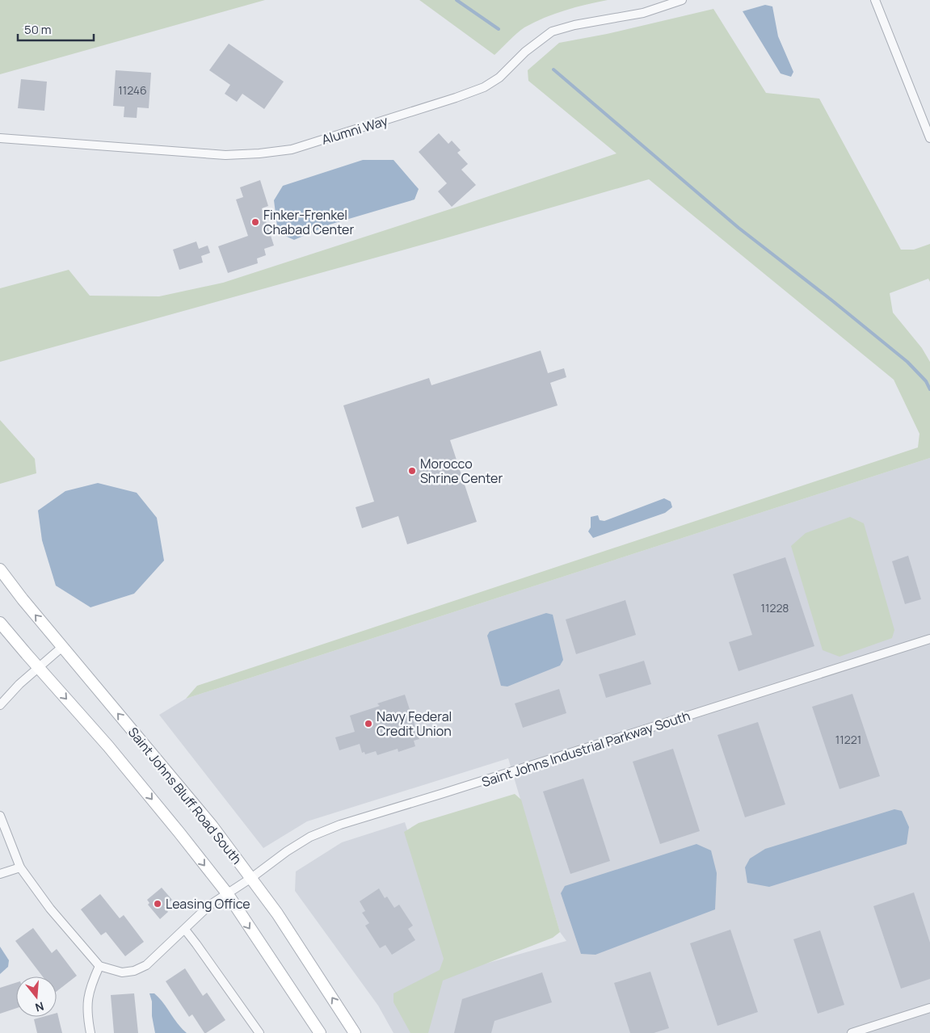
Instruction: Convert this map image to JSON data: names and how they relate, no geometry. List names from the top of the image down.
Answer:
{
  "streets": {
    "main road": ["Saint Johns Bluff Road South"],
    "street": ["Alumni Way", "Saint Johns Industrial Parkway South"]
  },
  "crossings": [
    ["Saint Johns Industrial Parkway South", "Saint Johns Bluff Road South"]
  ],
  "places": [
    "Finker-Frenkel Chabad Center",
    "Morocco Shrine Center",
    "Navy Federal Credit Union",
    "Leasing Office"
  ],
  "house_numbers": ["11246", "11228", "11221"],
  "scale_bar": "50 m",
  "north": "bottom"
}
